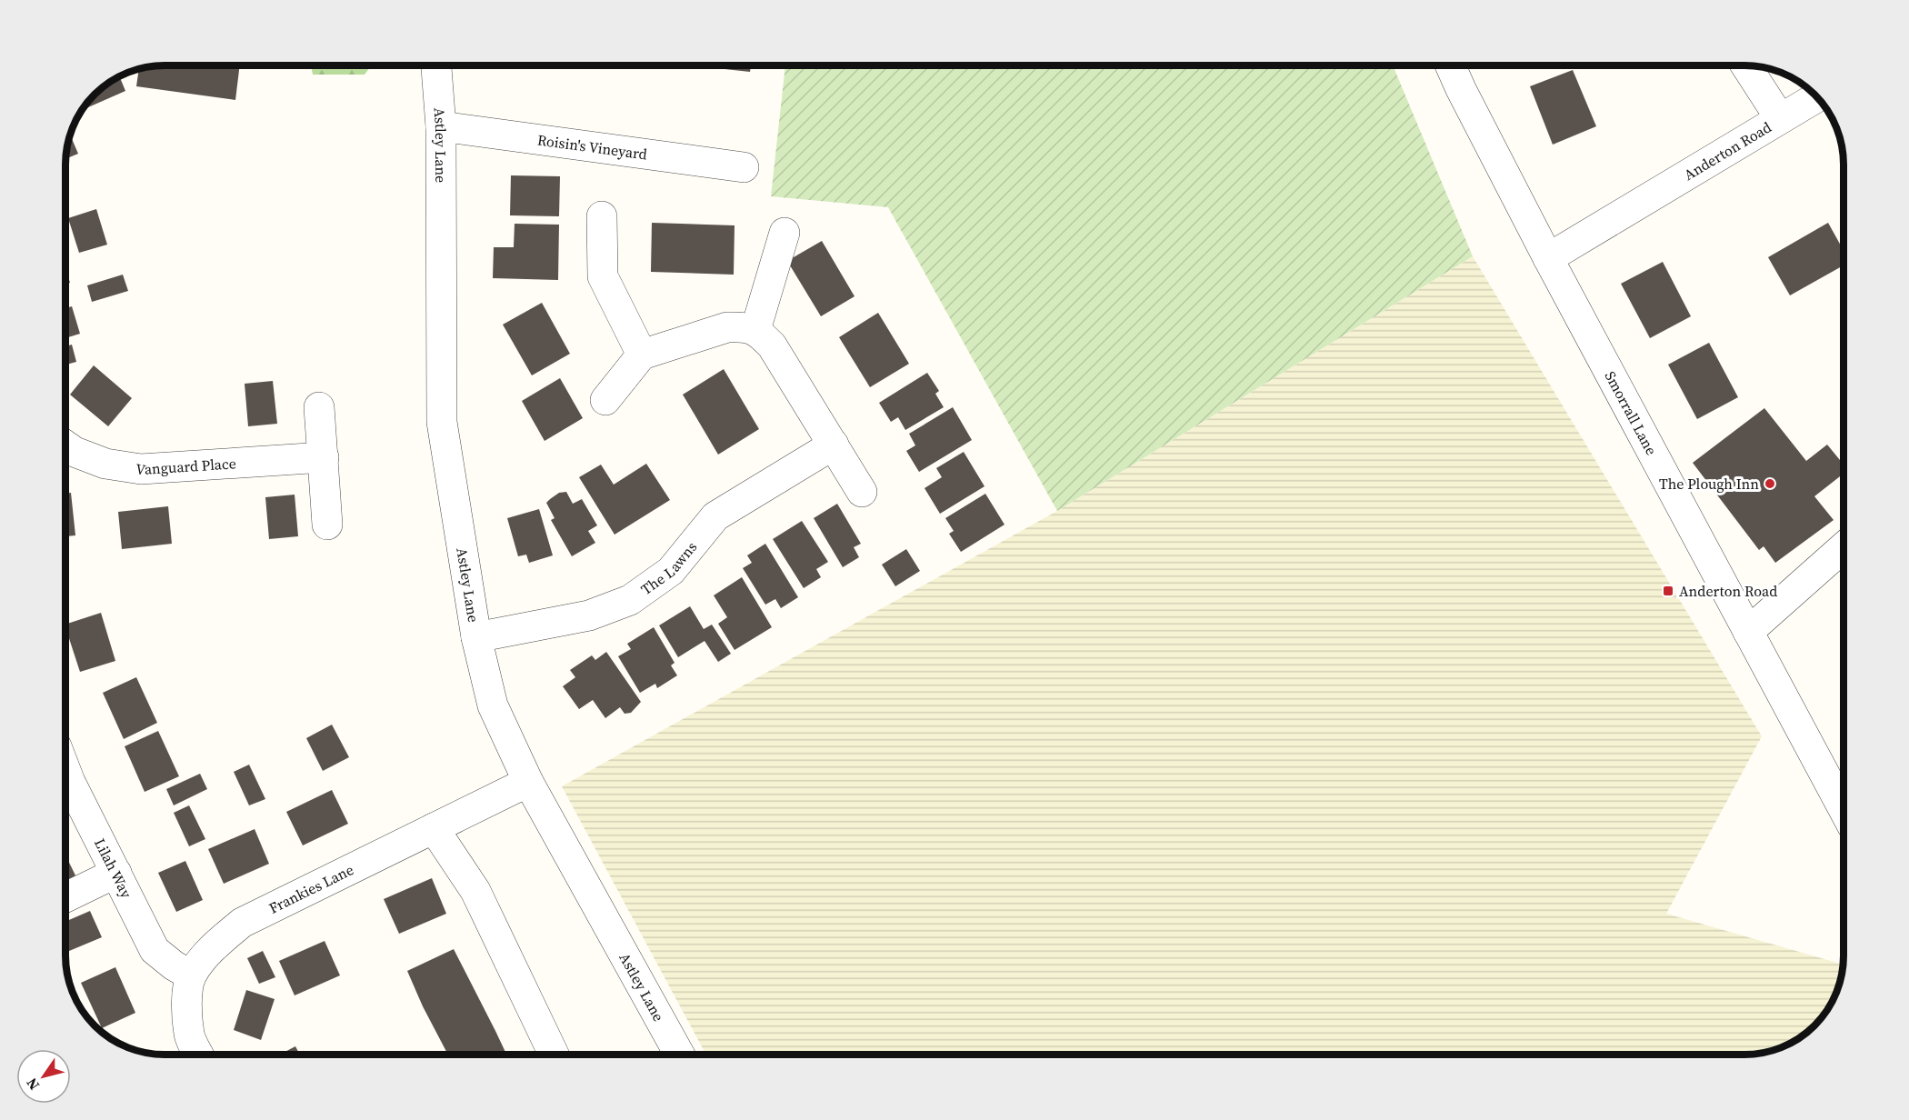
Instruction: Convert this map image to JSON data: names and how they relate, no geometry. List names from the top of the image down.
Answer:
{
  "streets": {
    "street": [
      "Astley Lane",
      "Roisin's Vineyard",
      "Anderton Road",
      "Smorrall Lane",
      "Vanguard Place",
      "The Lawns",
      "Lilah Way",
      "Frankies Lane"
    ]
  },
  "crossings": [
    ["Astley Lane", "Roisin's Vineyard"],
    ["Astley Lane", "The Lawns"],
    ["Astley Lane", "Frankies Lane"],
    ["Anderton Road", "Smorrall Lane"],
    ["Lilah Way", "Frankies Lane"]
  ],
  "places": {
    "other": ["The Plough Inn"],
    "transit": ["Anderton Road"]
  },
  "north": "bottom left"
}
